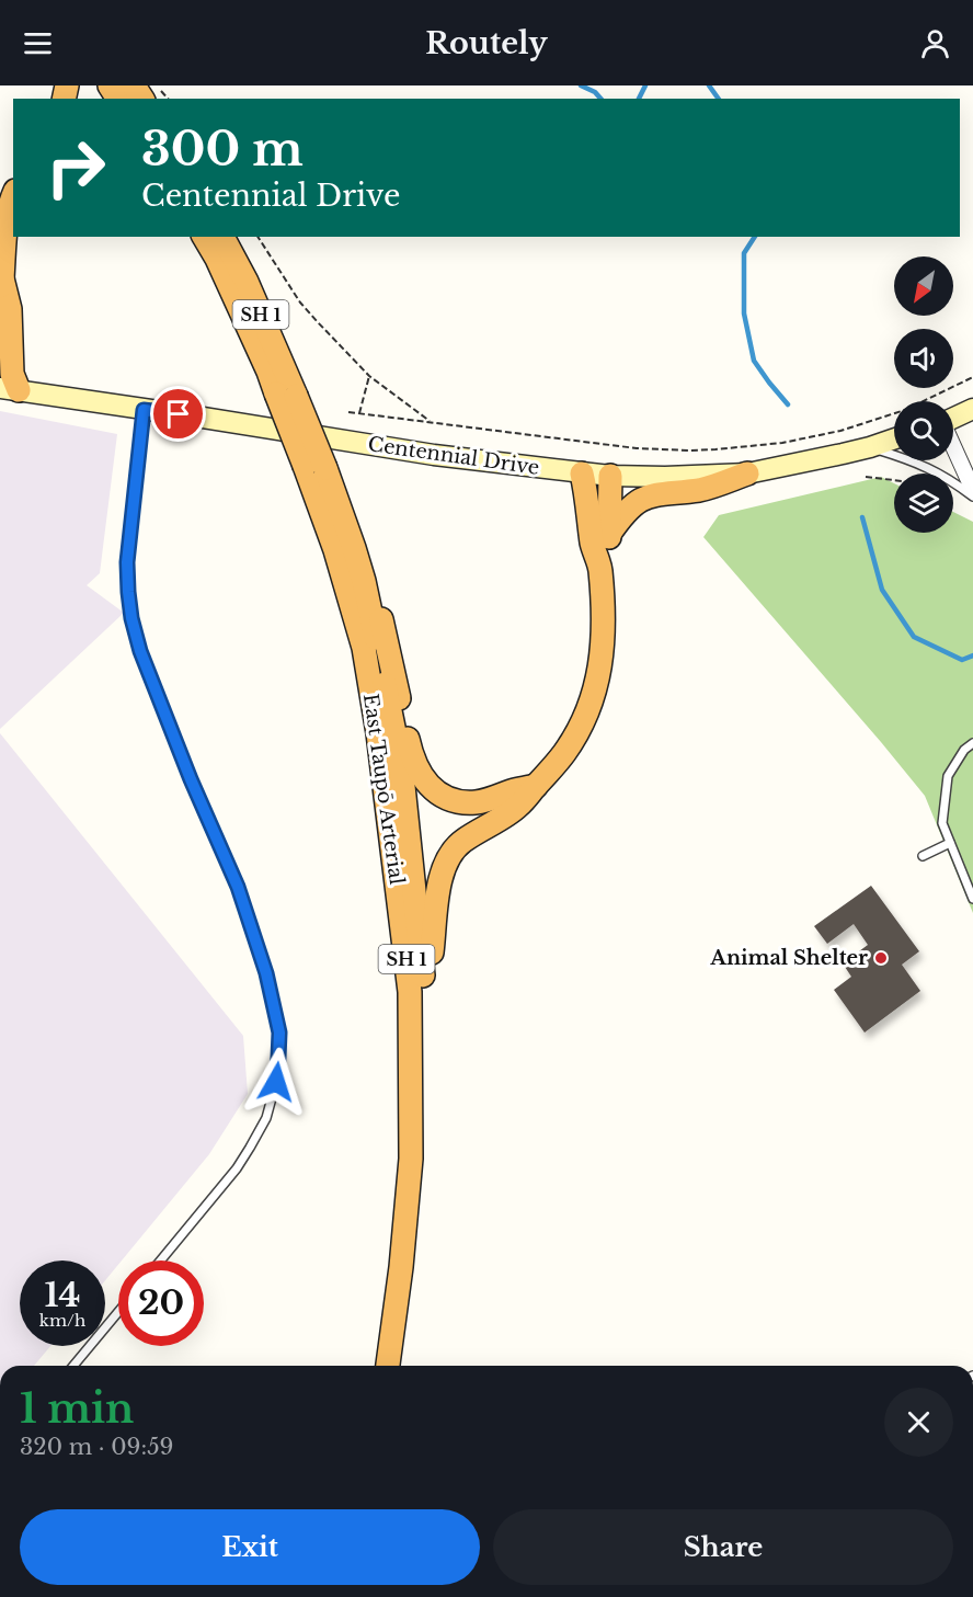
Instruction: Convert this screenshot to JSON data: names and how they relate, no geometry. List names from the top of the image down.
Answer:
{
  "streets": {
    "highway": ["SH 1", "East Taupō Arterial"],
    "main road": ["Centennial Drive"]
  },
  "places": ["Animal Shelter"],
  "north": "bottom left",
  "page": {
    "header": "Routely",
    "turn": ["300 m", "Centennial Drive"],
    "speed": "14 km/h",
    "limit": "20",
    "heading": ["1 min", "320 m · 09:59"],
    "buttons": ["Exit", "Share"]
  }
}
